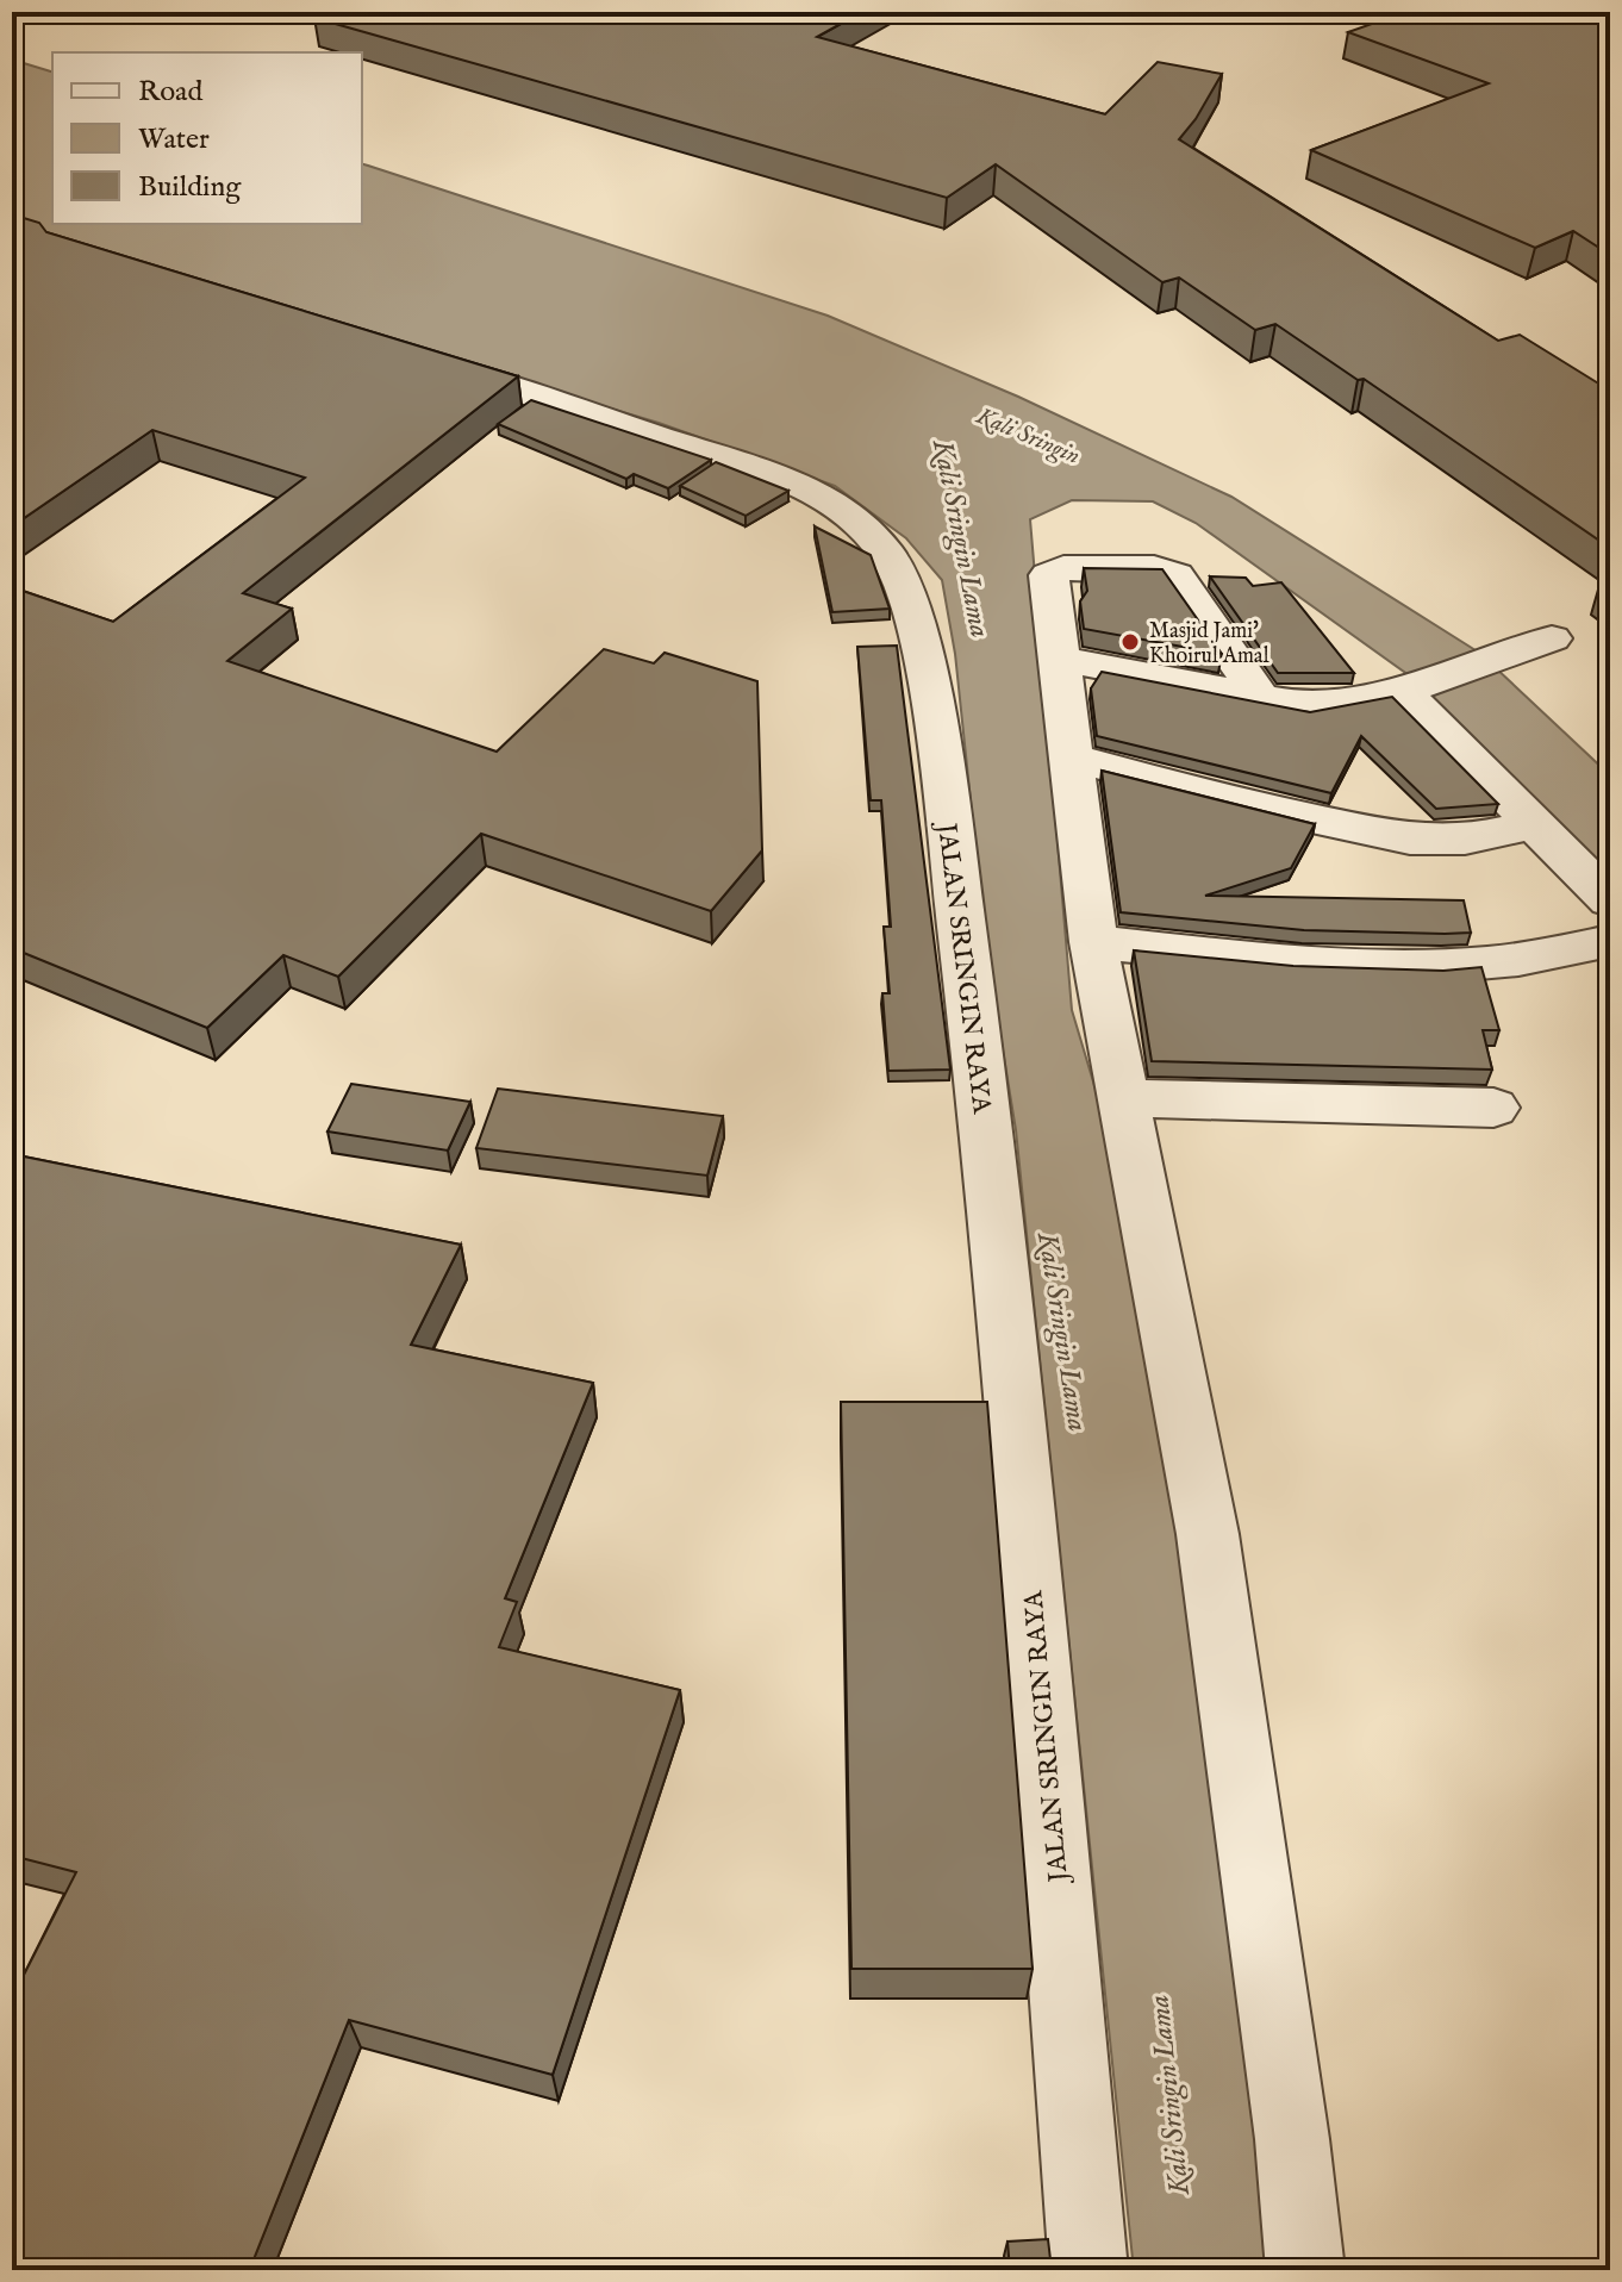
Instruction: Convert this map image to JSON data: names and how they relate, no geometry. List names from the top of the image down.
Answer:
{
  "streets": {
    "street": ["JALAN SRINGIN RAYA"]
  },
  "water": ["Kali Sringin", "Kali Sringin Lama"],
  "places": ["Masjid Jami' Khoirul Amal"],
  "legend": ["Road", "Water", "Building"]
}
